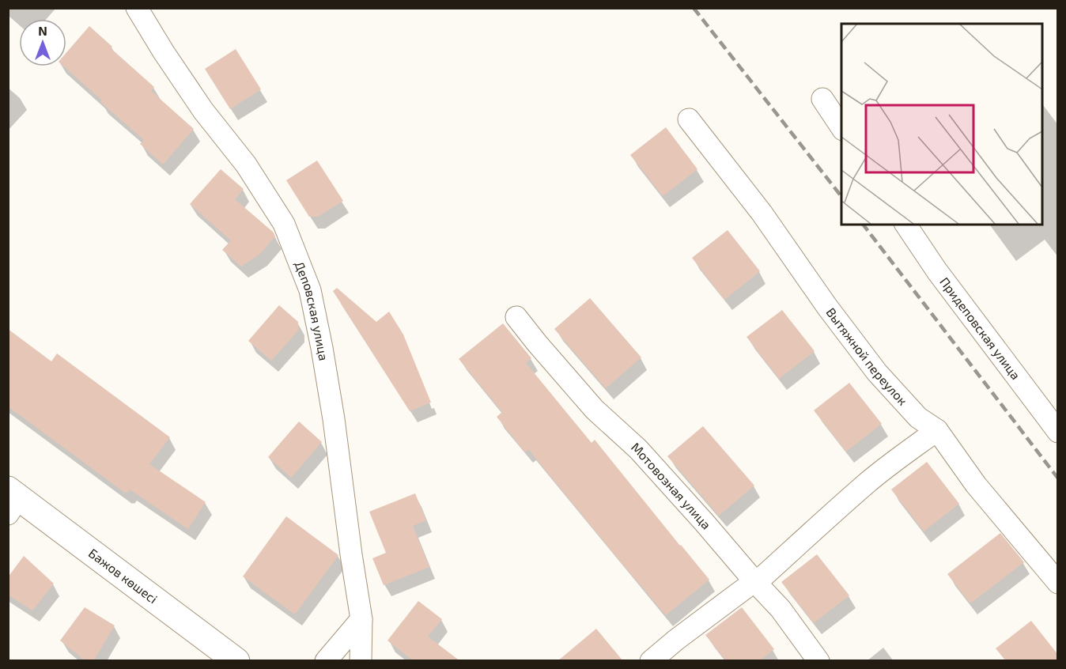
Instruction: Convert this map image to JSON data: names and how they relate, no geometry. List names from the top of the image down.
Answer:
{
  "streets": {
    "main road": ["Бажов көшесі"],
    "street": [
      "Деповская улица",
      "Придеповская улица",
      "Вытяжной переулок",
      "Мотовозная улица"
    ]
  },
  "north": "top"
}
